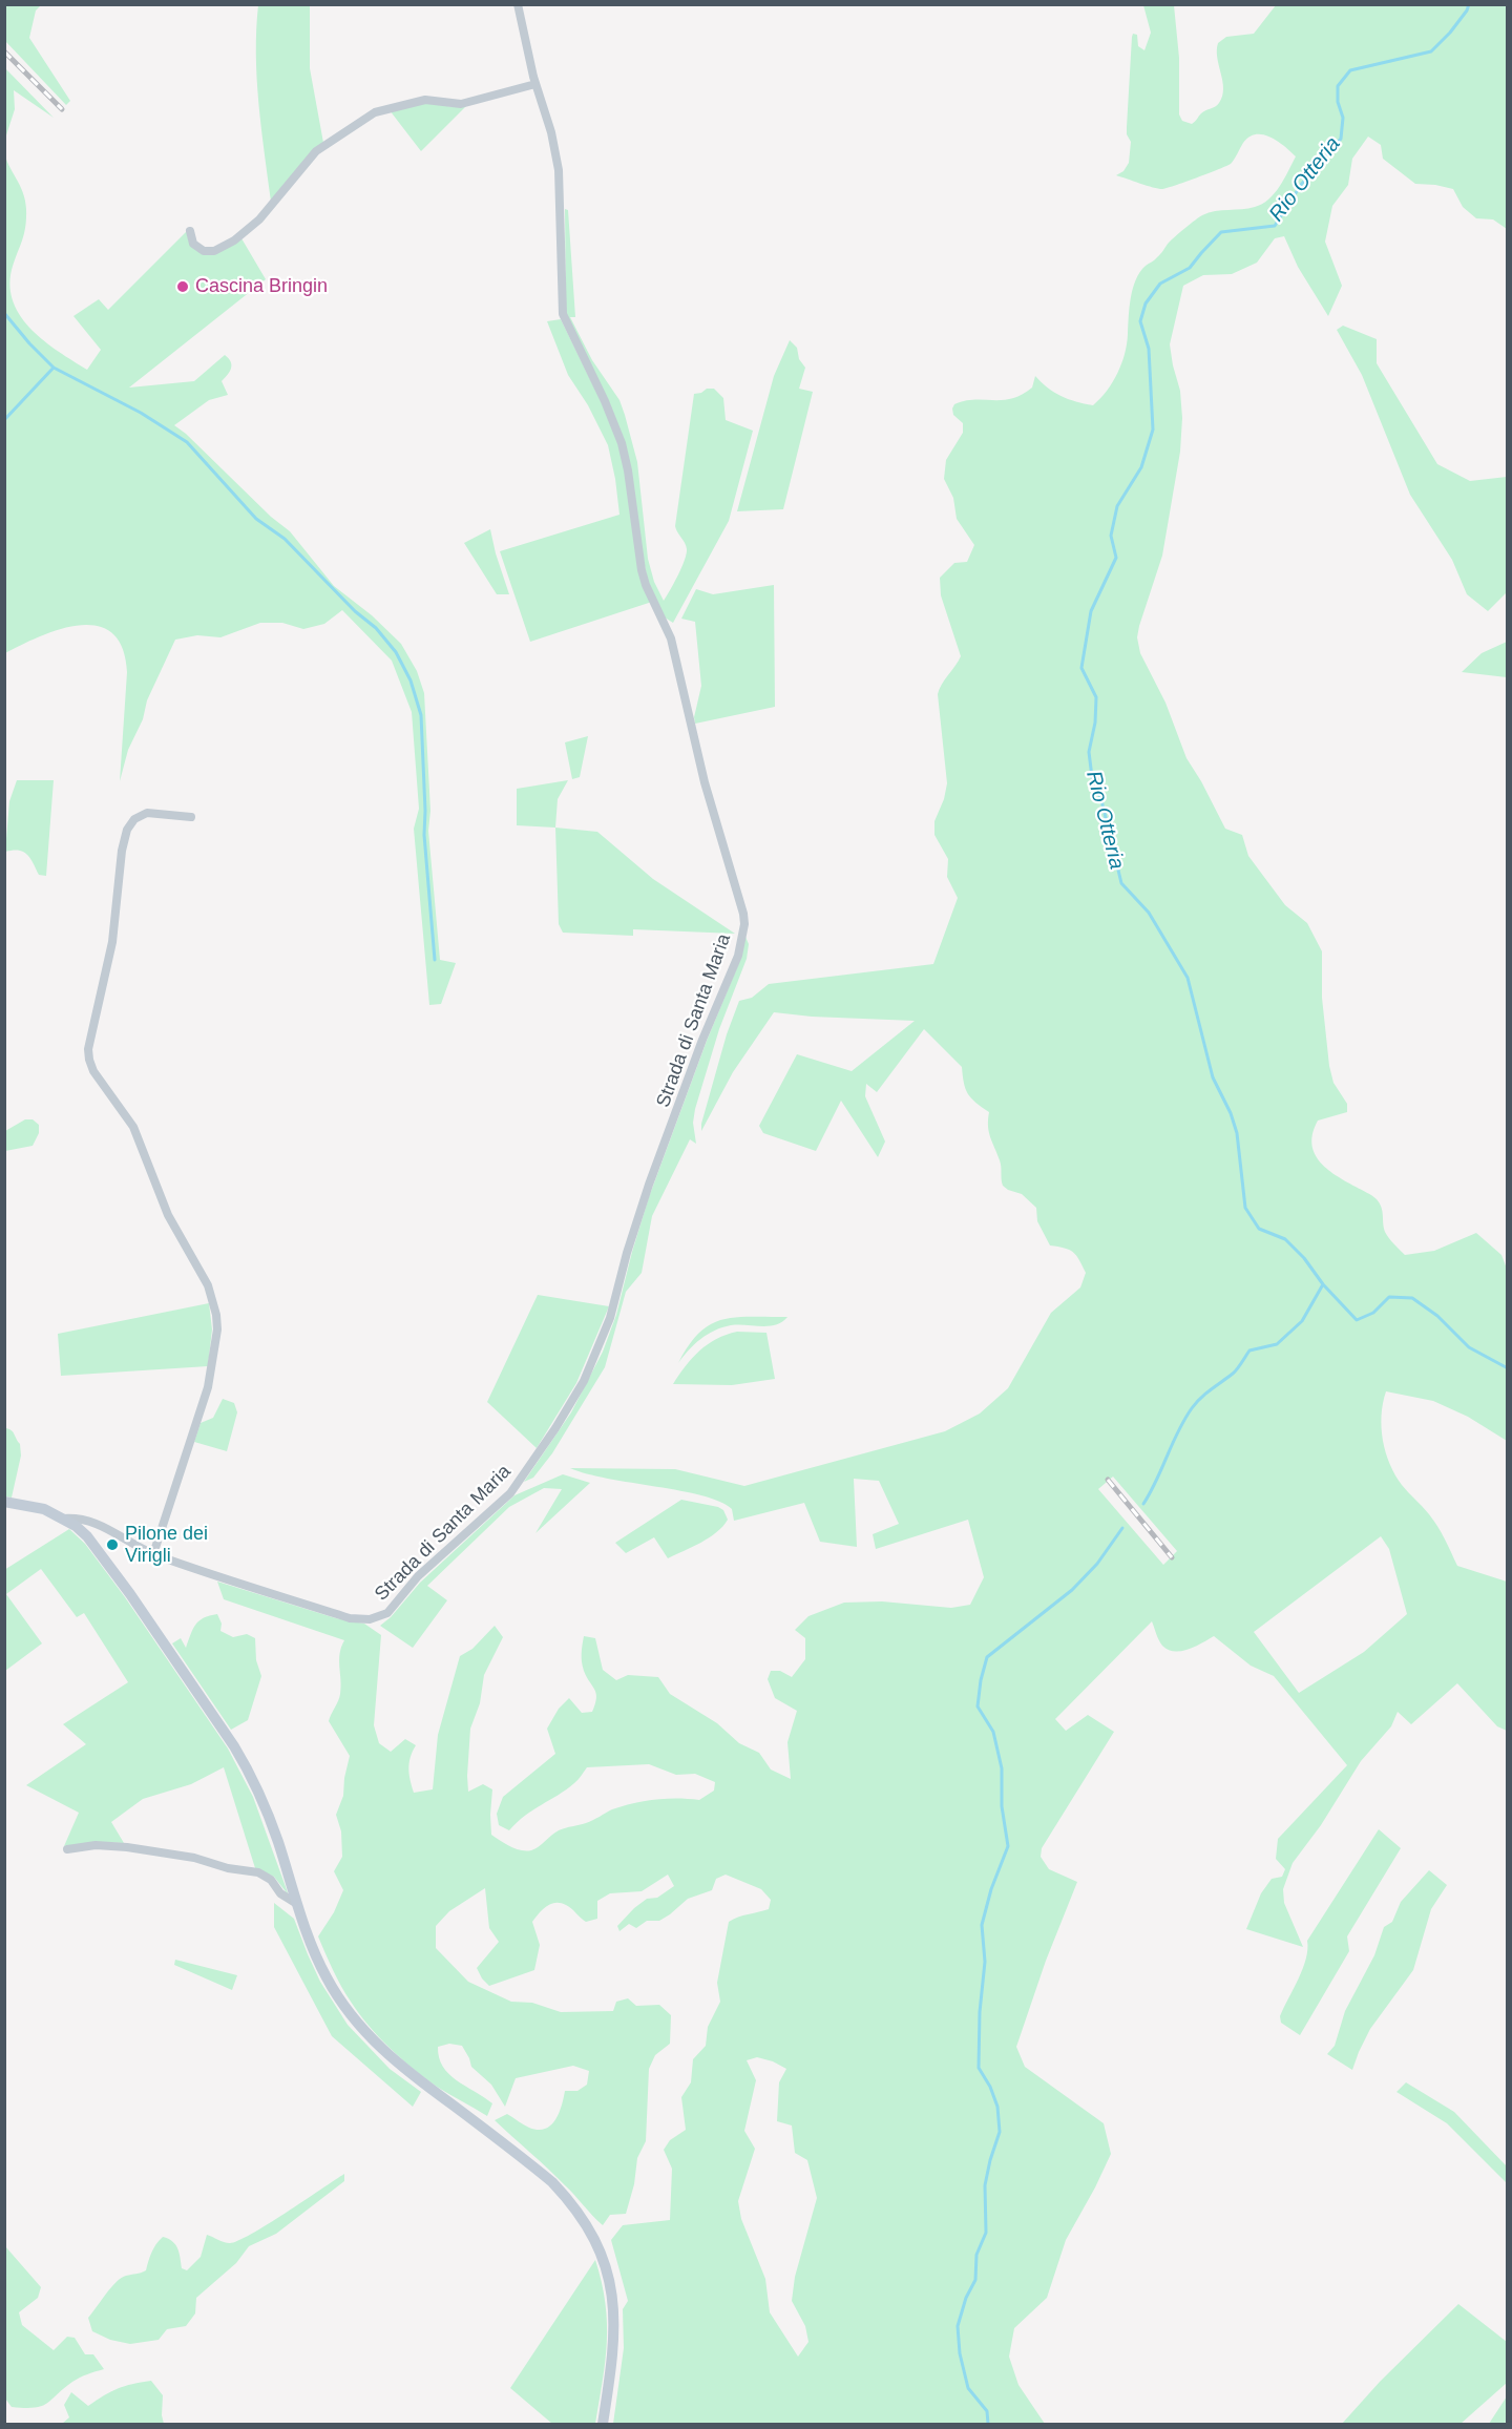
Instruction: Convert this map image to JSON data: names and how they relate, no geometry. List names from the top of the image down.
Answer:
{
  "streets": {
    "street": ["Strada di Santa Maria"]
  },
  "water": ["Rio Otteria"],
  "places": ["Cascina Bringin", "Pilone dei Virigli"]
}
